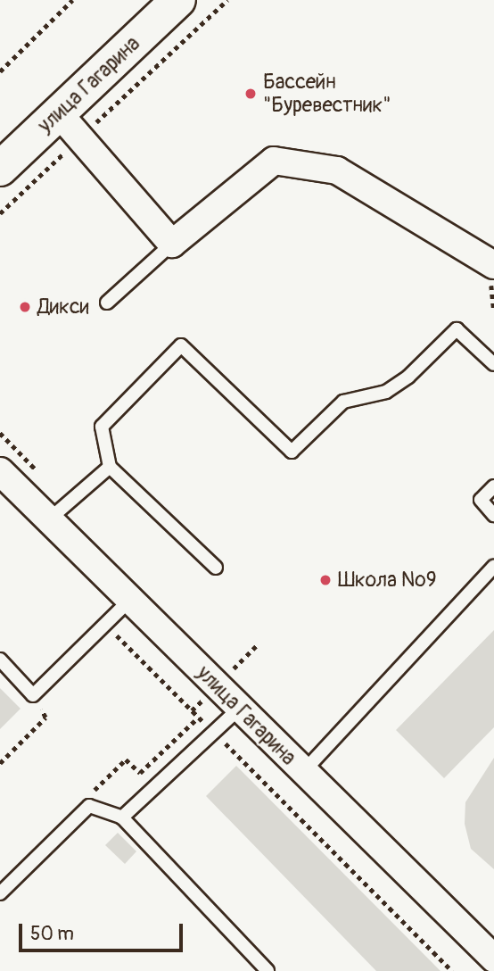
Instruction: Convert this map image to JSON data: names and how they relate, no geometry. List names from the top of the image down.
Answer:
{
  "streets": {
    "main road": ["улица Гагарина"]
  },
  "places": ["Бассейн \"Буревестник\"", "Дикси", "Школа №9"],
  "scale_bar": "50 m"
}
